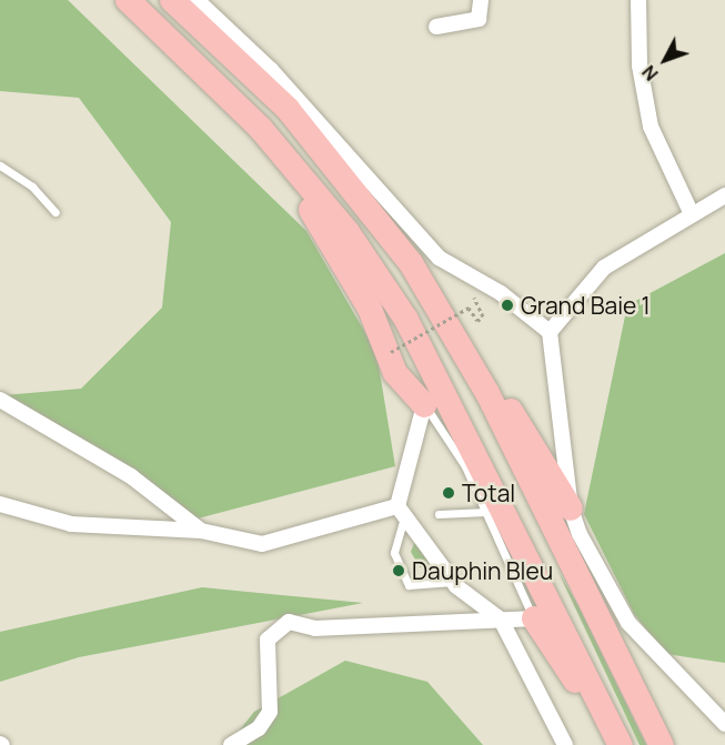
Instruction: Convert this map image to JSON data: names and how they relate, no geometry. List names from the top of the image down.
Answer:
{
  "places": ["Grand Baie 1", "Total", "Dauphin Bleu"],
  "north": "bottom left"
}
